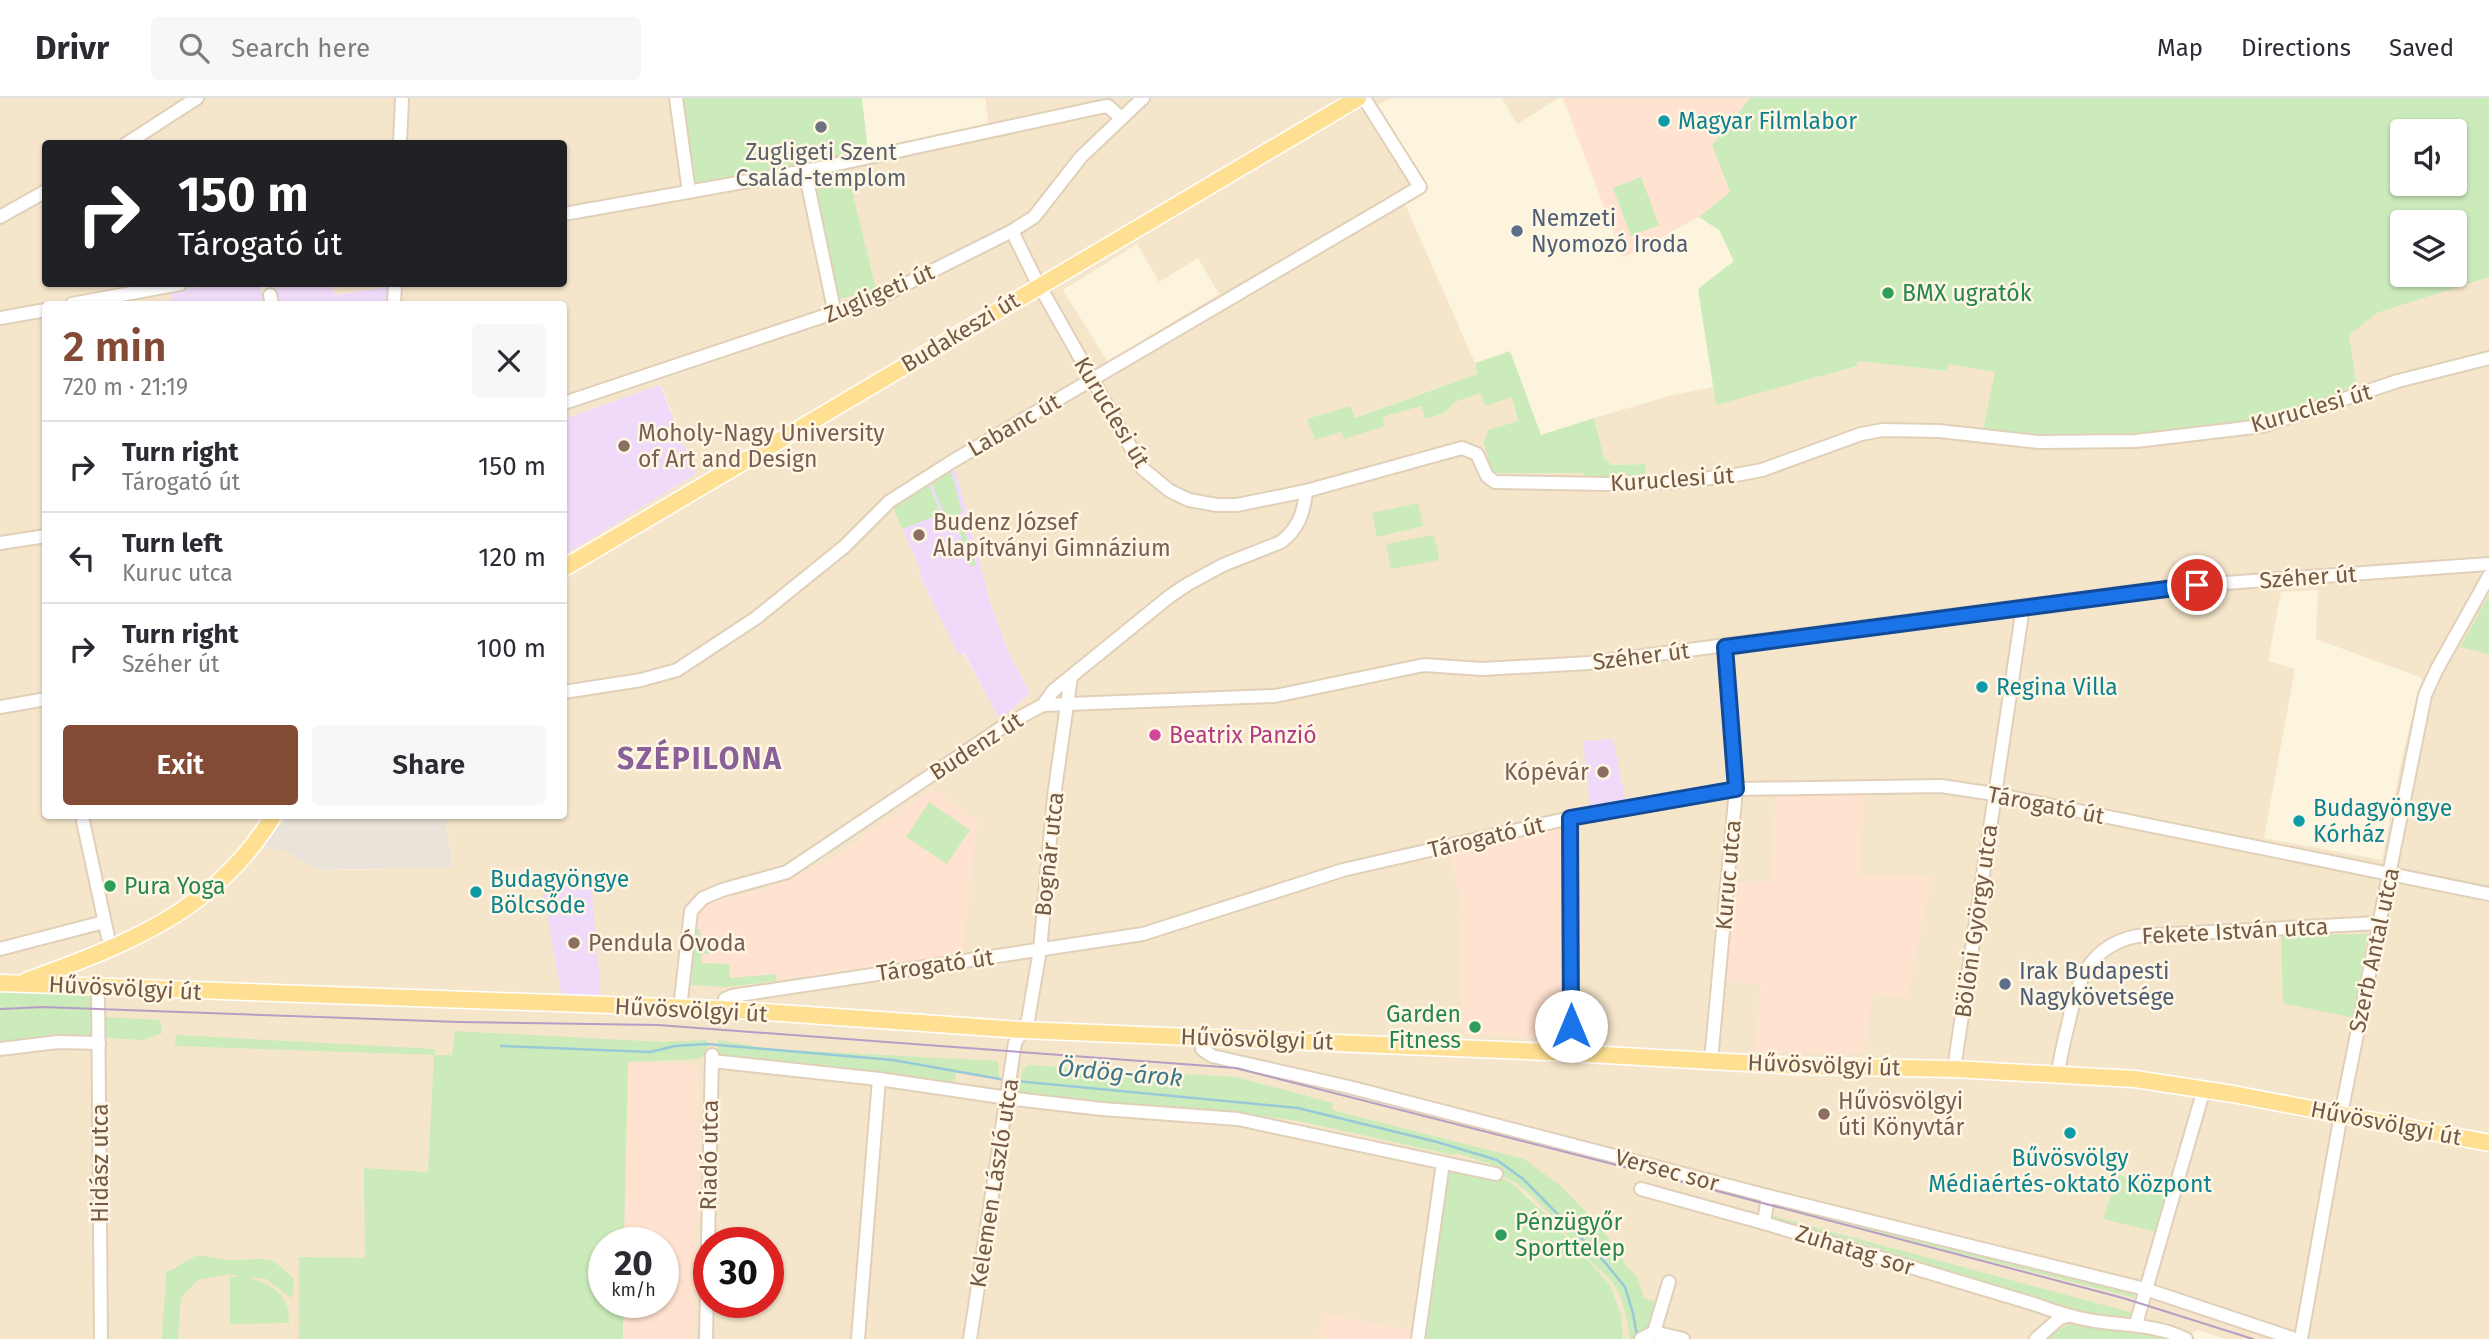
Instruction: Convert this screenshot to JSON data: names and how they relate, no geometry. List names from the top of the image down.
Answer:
{
  "streets": {
    "main road": ["Budakeszi út", "Hűvösvölgyi út"],
    "street": [
      "Zugligeti út",
      "Kuruclesi út",
      "Labanc út",
      "Széher út",
      "Budenz út",
      "Tárogató út",
      "Bognár utca",
      "Kuruc utca",
      "Bölöni György utca",
      "Fekete István utca",
      "Szerb Antal utca",
      "Riadó utca",
      "Hidász utca",
      "Versec sor",
      "Kelemen László utca",
      "Zuhatag sor"
    ]
  },
  "crossings": [
    ["Zugligeti út", "Kuruclesi út"],
    ["Budakeszi út", "Kuruclesi út"],
    ["Kuruclesi út", "Labanc út"],
    ["Kuruclesi út", "Budenz út"],
    ["Széher út", "Budenz út"],
    ["Széher út", "Bognár utca"],
    ["Széher út", "Kuruc utca"],
    ["Széher út", "Bölöni György utca"],
    ["Budenz út", "Bognár utca"],
    ["Budenz út", "Hűvösvölgyi út"],
    ["Tárogató út", "Bognár utca"],
    ["Tárogató út", "Kuruc utca"],
    ["Tárogató út", "Bölöni György utca"],
    ["Tárogató út", "Szerb Antal utca"],
    ["Tárogató út", "Hűvösvölgyi út"],
    ["Bognár utca", "Hűvösvölgyi út"],
    ["Bognár utca", "Kelemen László utca"],
    ["Kuruc utca", "Hűvösvölgyi út"],
    ["Bölöni György utca", "Hűvösvölgyi út"],
    ["Fekete István utca", "Szerb Antal utca"],
    ["Fekete István utca", "Hűvösvölgyi út"],
    ["Szerb Antal utca", "Hűvösvölgyi út"],
    ["Hűvösvölgyi út", "Hidász utca"],
    ["Hűvösvölgyi út", "Versec sor"],
    ["Hűvösvölgyi út", "Kelemen László utca"]
  ],
  "districts": ["SZÉPILONA"],
  "water": ["Ördög-árok"],
  "places": [
    "Magyar Filmlabor",
    "Zugligeti Szent Család-templom",
    "Nemzeti Nyomozó Iroda",
    "BMX ugratók",
    "Moholy-Nagy University of Art and Design",
    "Budenz József Alapítványi Gimnázium",
    "Regina Villa",
    "Beatrix Panzió",
    "Kópévár",
    "Budagyöngye Kórház",
    "Pura Yoga",
    "Budagyöngye Bölcsőde",
    "Pendula Óvoda",
    "Irak Budapesti Nagykövetsége",
    "Garden Fitness",
    "Hűvösvölgyi úti Könyvtár",
    "Bűvösvölgy Médiaértés-oktató Központ",
    "Pénzügyőr Sporttelep"
  ],
  "page": {
    "header": "Drivr",
    "search": "Search here",
    "nav": ["Map", "Directions", "Saved"],
    "turn": ["150 m", "Tárogató út"],
    "heading": ["2 min", "720 m · 21:19"],
    "list": [
      {
        "name": "Turn right",
        "note": "Tárogató út",
        "value": "150 m"
      },
      {
        "name": "Turn left",
        "note": "Kuruc utca",
        "value": "120 m"
      },
      {
        "name": "Turn right",
        "note": "Széher út",
        "value": "100 m"
      }
    ],
    "buttons": ["Exit", "Share"],
    "speed": "20 km/h",
    "limit": "30"
  }
}
